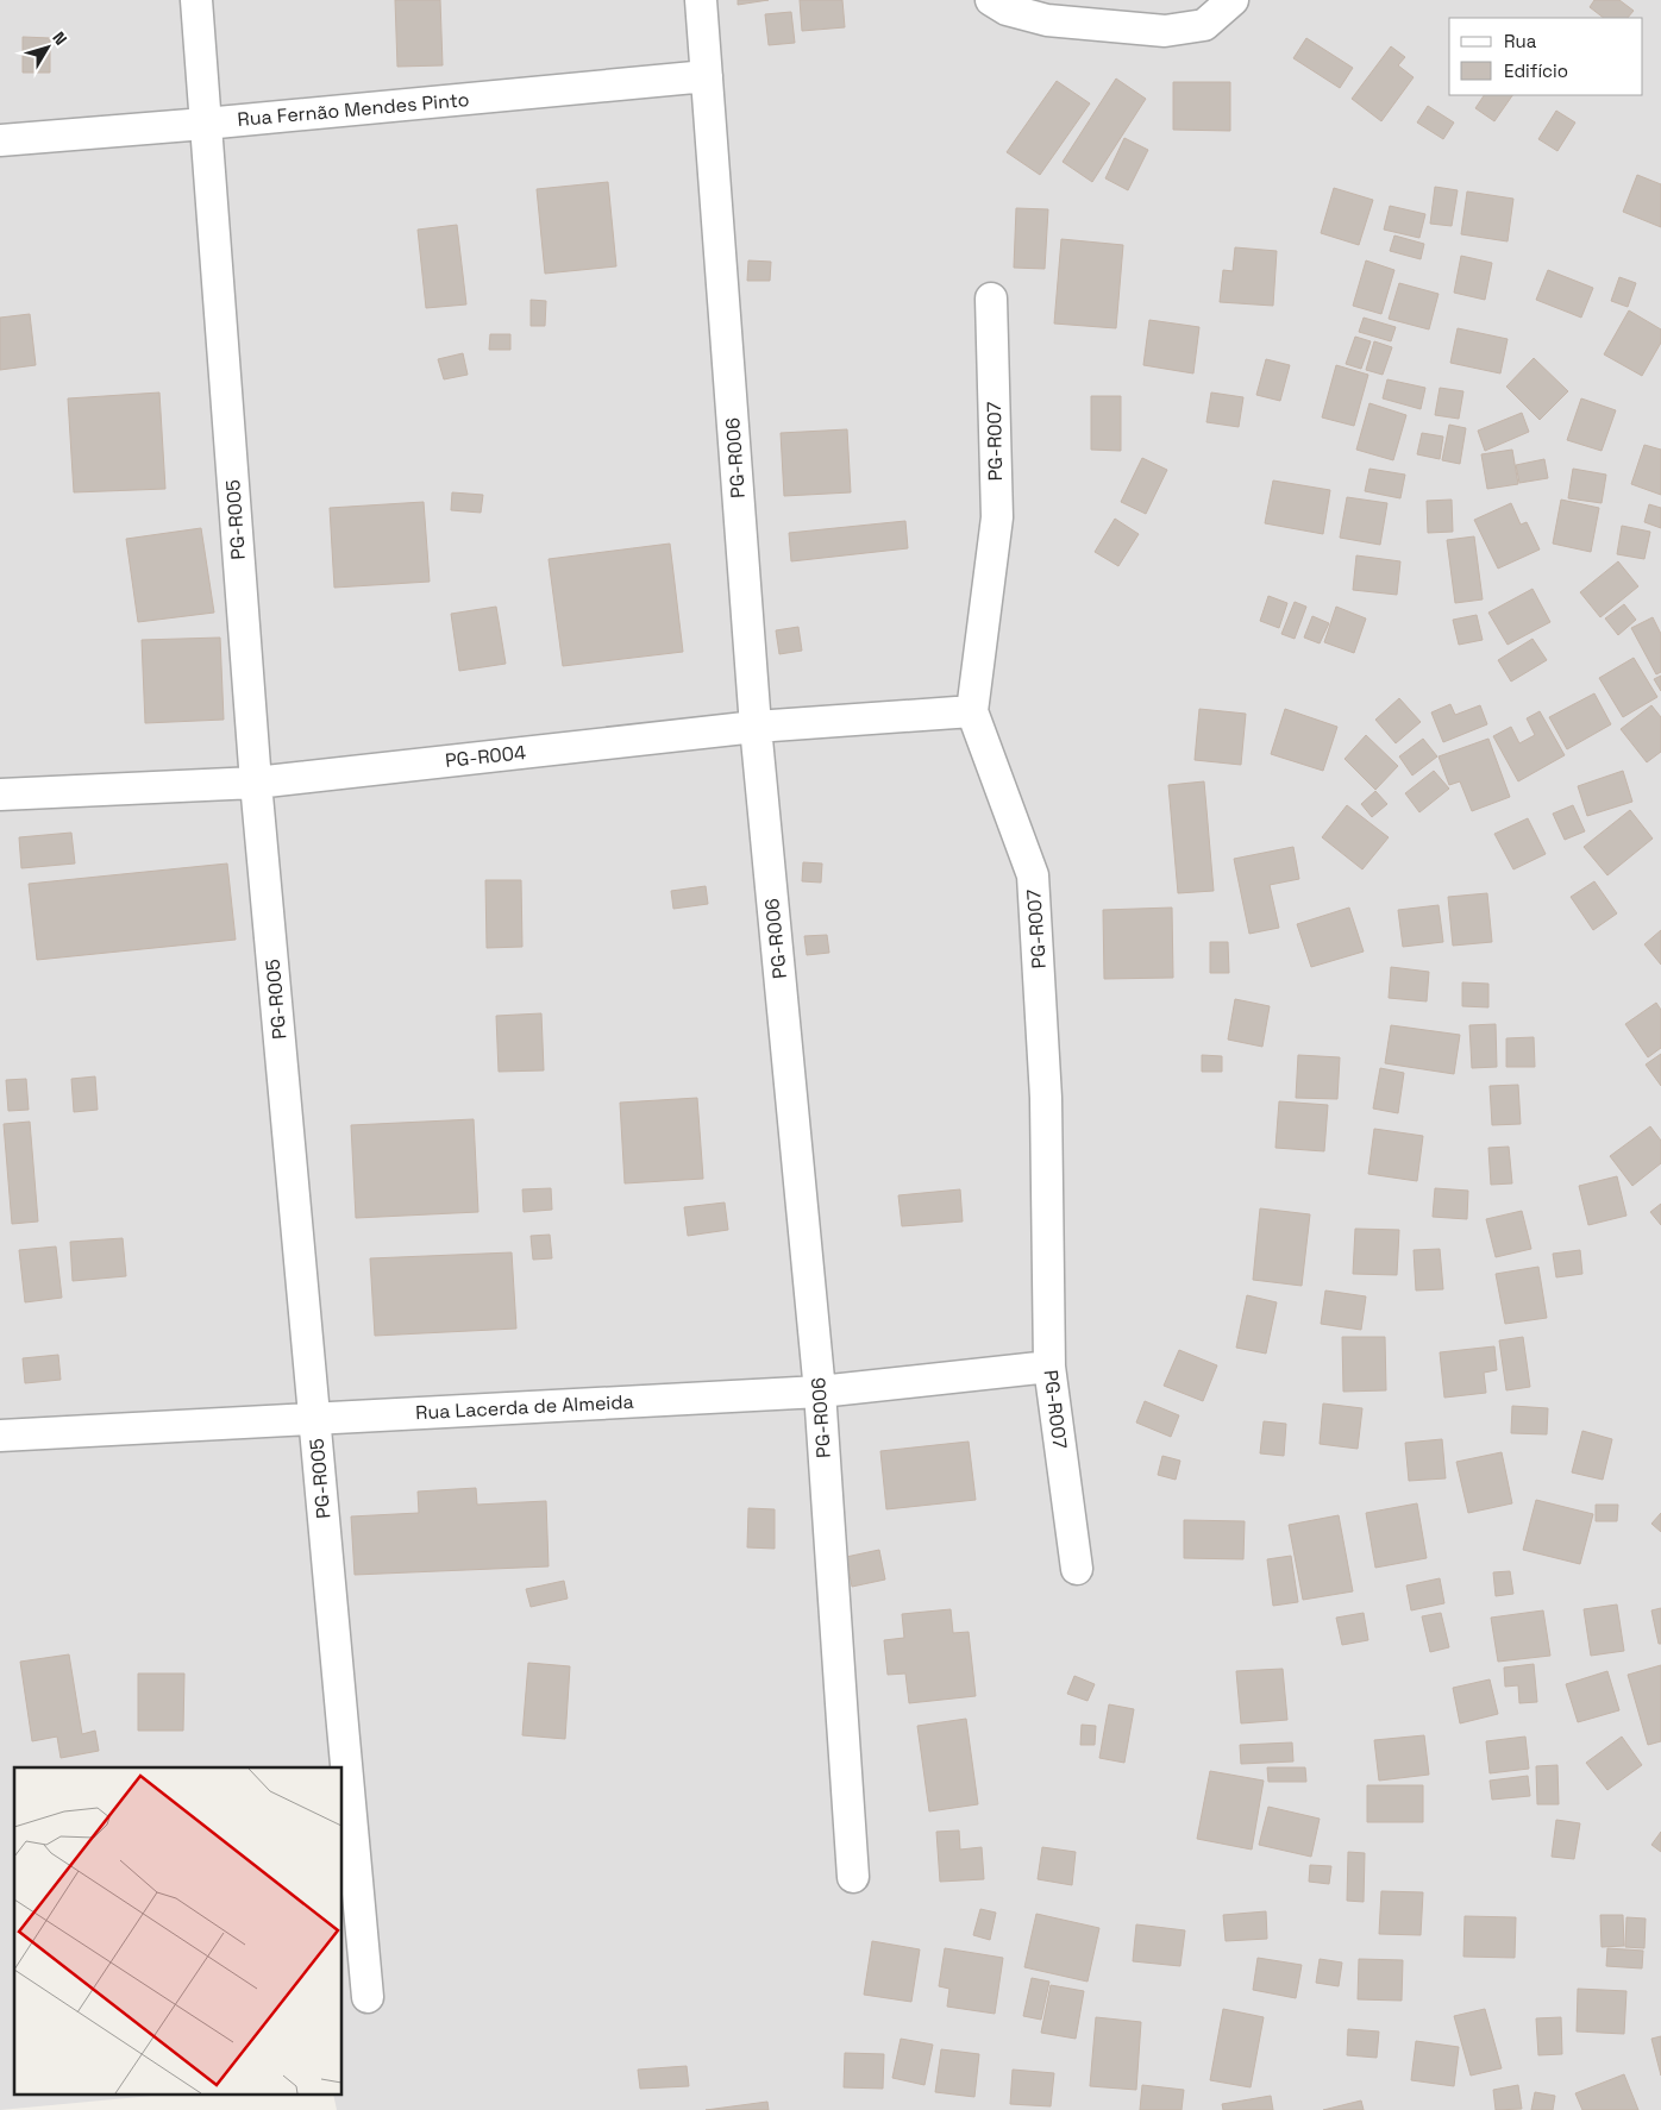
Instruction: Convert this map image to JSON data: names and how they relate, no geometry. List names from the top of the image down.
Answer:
{
  "streets": {
    "street": [
      "Rua Fernão Mendes Pinto",
      "PG-R007",
      "PG-R006",
      "PG-R005",
      "PG-R004",
      "Rua Lacerda de Almeida"
    ]
  },
  "crossings": [
    ["Rua Fernão Mendes Pinto", "PG-R006"],
    ["Rua Fernão Mendes Pinto", "PG-R005"],
    ["PG-R007", "PG-R004"],
    ["PG-R007", "Rua Lacerda de Almeida"],
    ["PG-R006", "PG-R004"],
    ["PG-R006", "Rua Lacerda de Almeida"],
    ["PG-R005", "PG-R004"],
    ["PG-R005", "Rua Lacerda de Almeida"]
  ],
  "legend": ["Rua", "Edifício"],
  "north": "top right"
}
